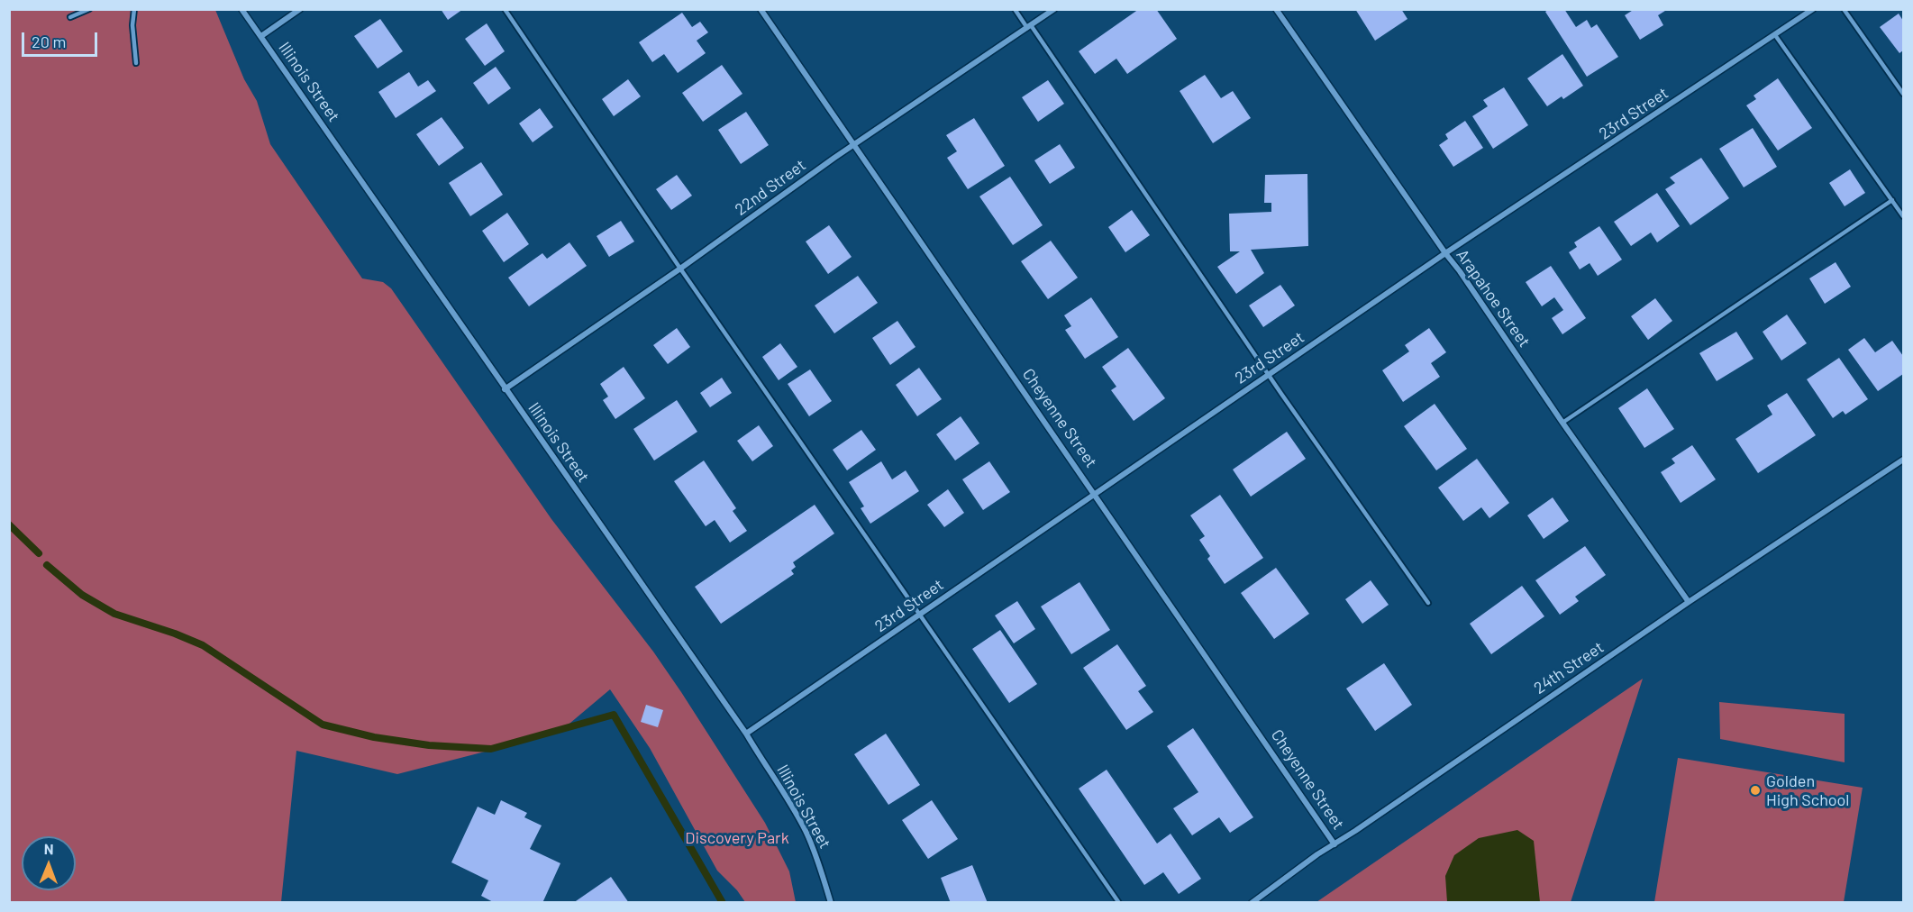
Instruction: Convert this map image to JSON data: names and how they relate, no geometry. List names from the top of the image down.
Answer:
{
  "streets": {
    "street": [
      "Illinois Street",
      "23rd Street",
      "22nd Street",
      "Arapahoe Street",
      "Cheyenne Street",
      "24th Street"
    ]
  },
  "crossings": [
    ["Illinois Street", "23rd Street"],
    ["Illinois Street", "22nd Street"],
    ["23rd Street", "Arapahoe Street"],
    ["23rd Street", "Cheyenne Street"],
    ["22nd Street", "Cheyenne Street"],
    ["Arapahoe Street", "24th Street"],
    ["Cheyenne Street", "24th Street"]
  ],
  "parks": ["Discovery Park"],
  "places": ["Golden High School"],
  "scale_bar": "20 m",
  "north": "top"
}
